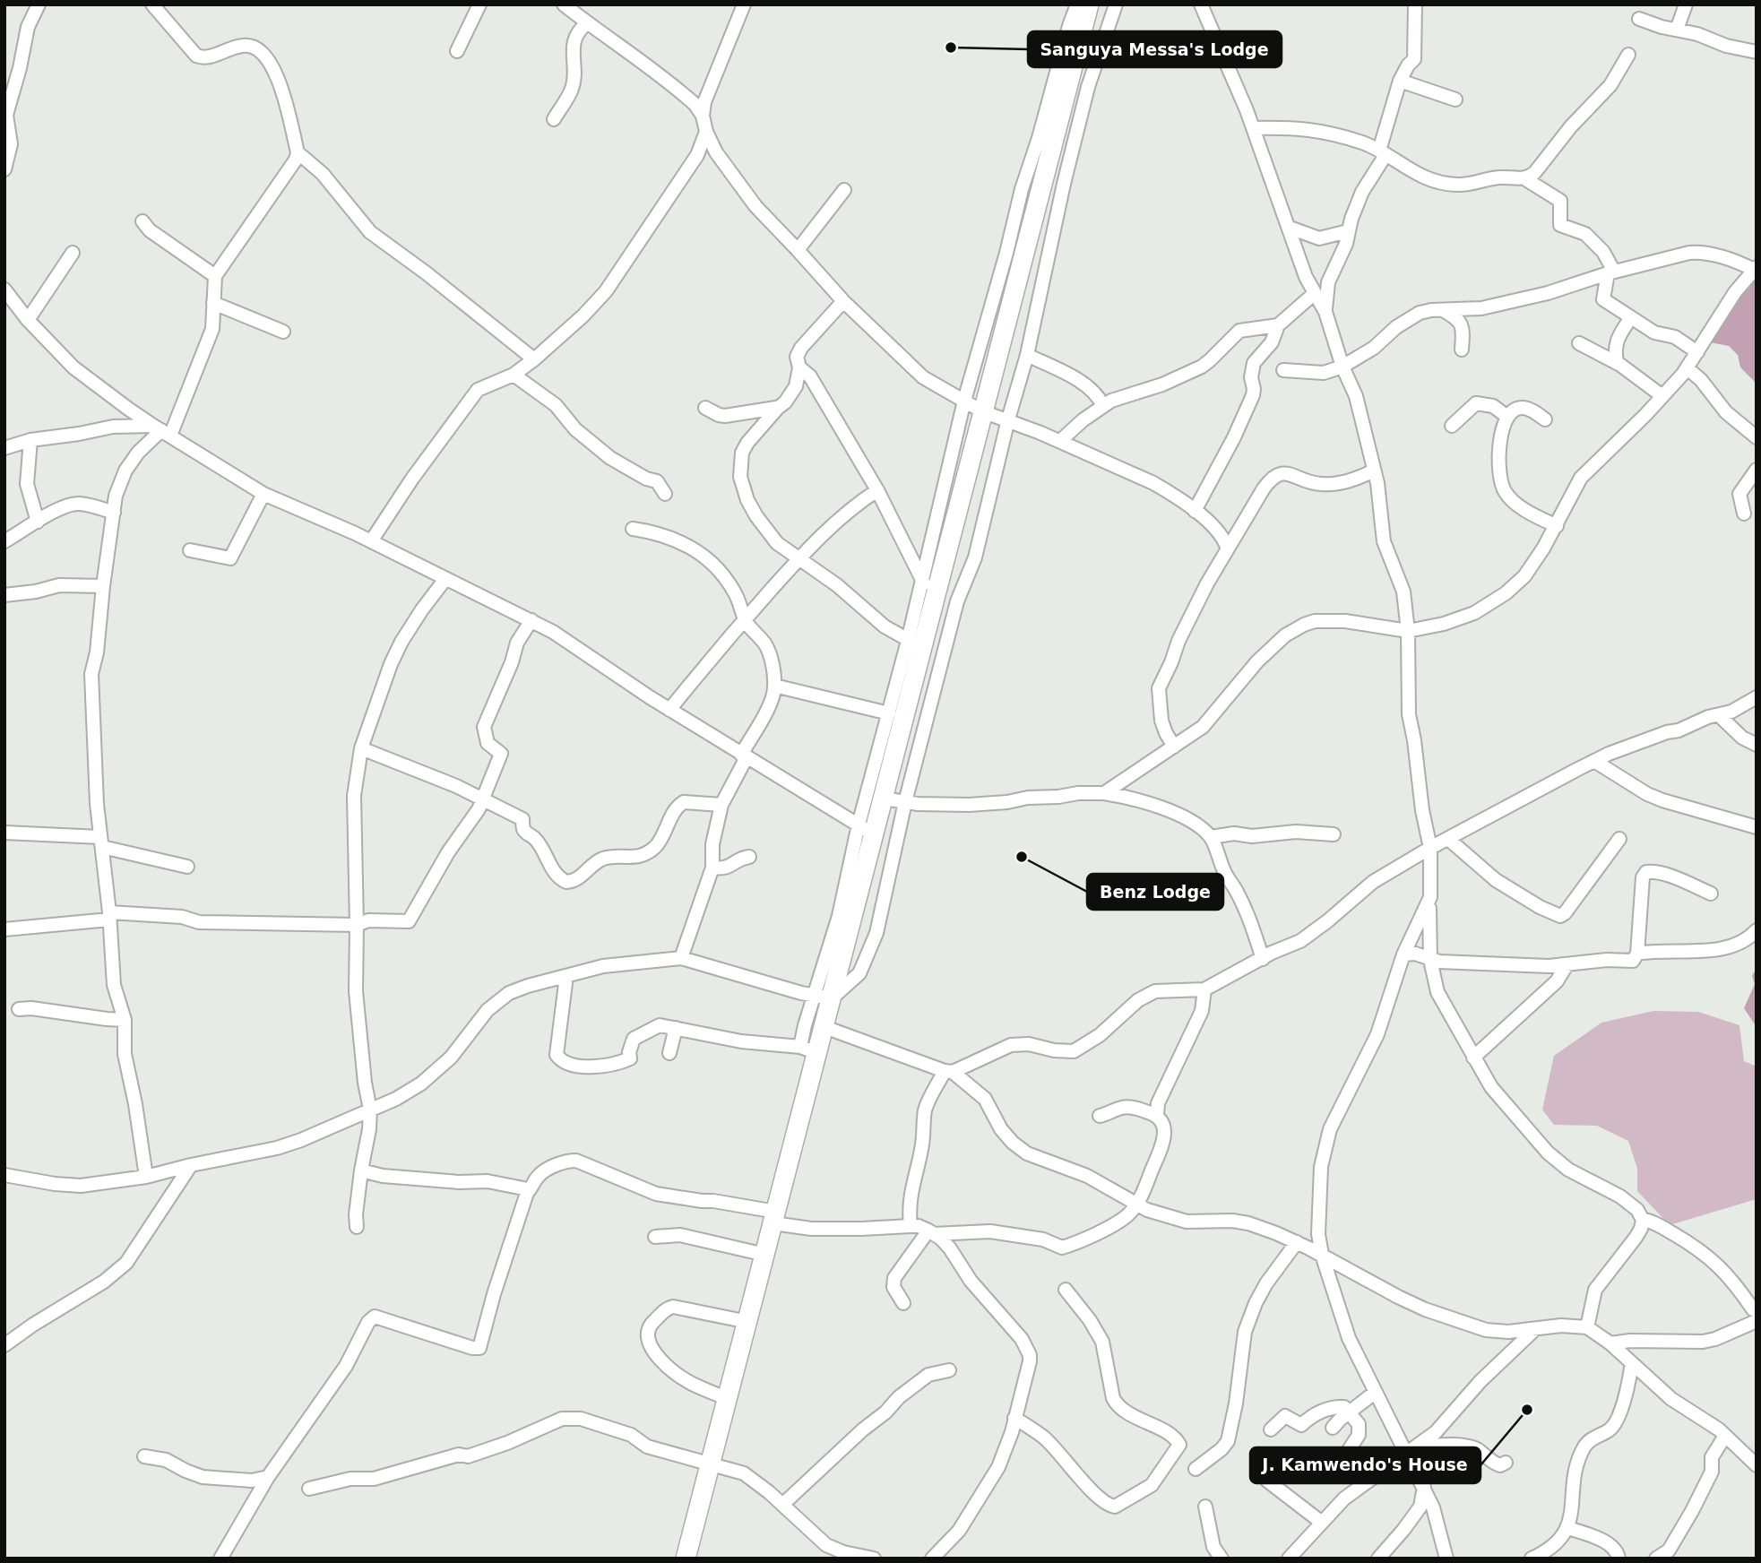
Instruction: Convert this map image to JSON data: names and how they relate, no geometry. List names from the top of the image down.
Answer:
{
  "places": ["Sanguya Messa's Lodge", "Benz Lodge", "J. Kamwendo's House"]
}
